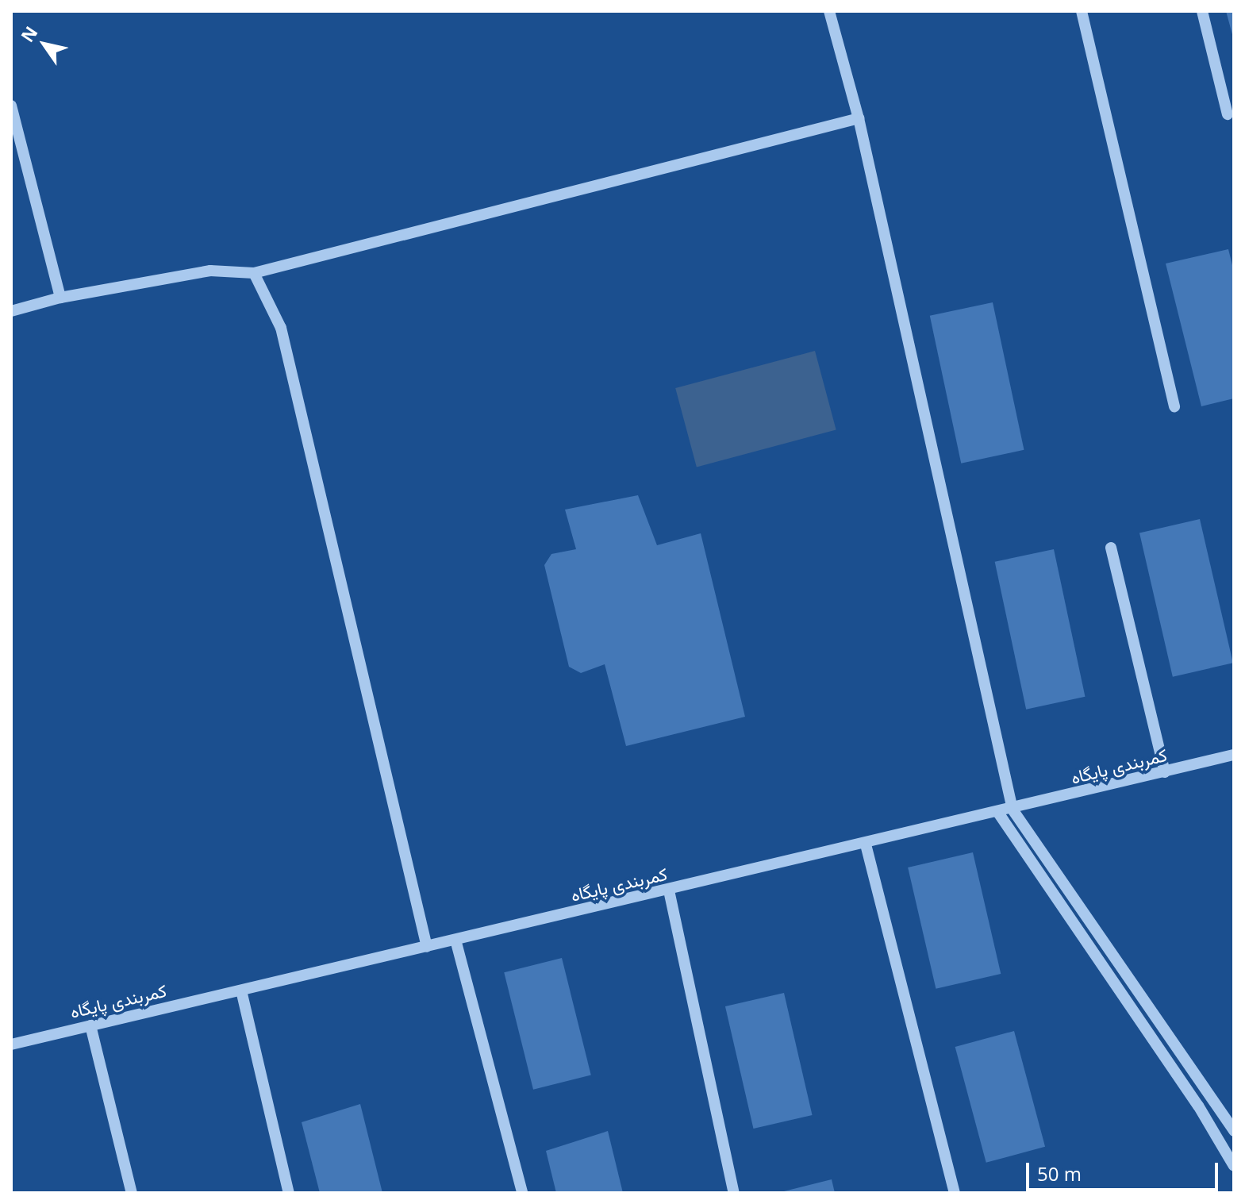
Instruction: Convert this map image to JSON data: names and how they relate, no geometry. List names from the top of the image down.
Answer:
{
  "streets": {
    "street": ["کمربندی پایگاه"]
  },
  "scale_bar": "50 m",
  "north": "top left"
}
